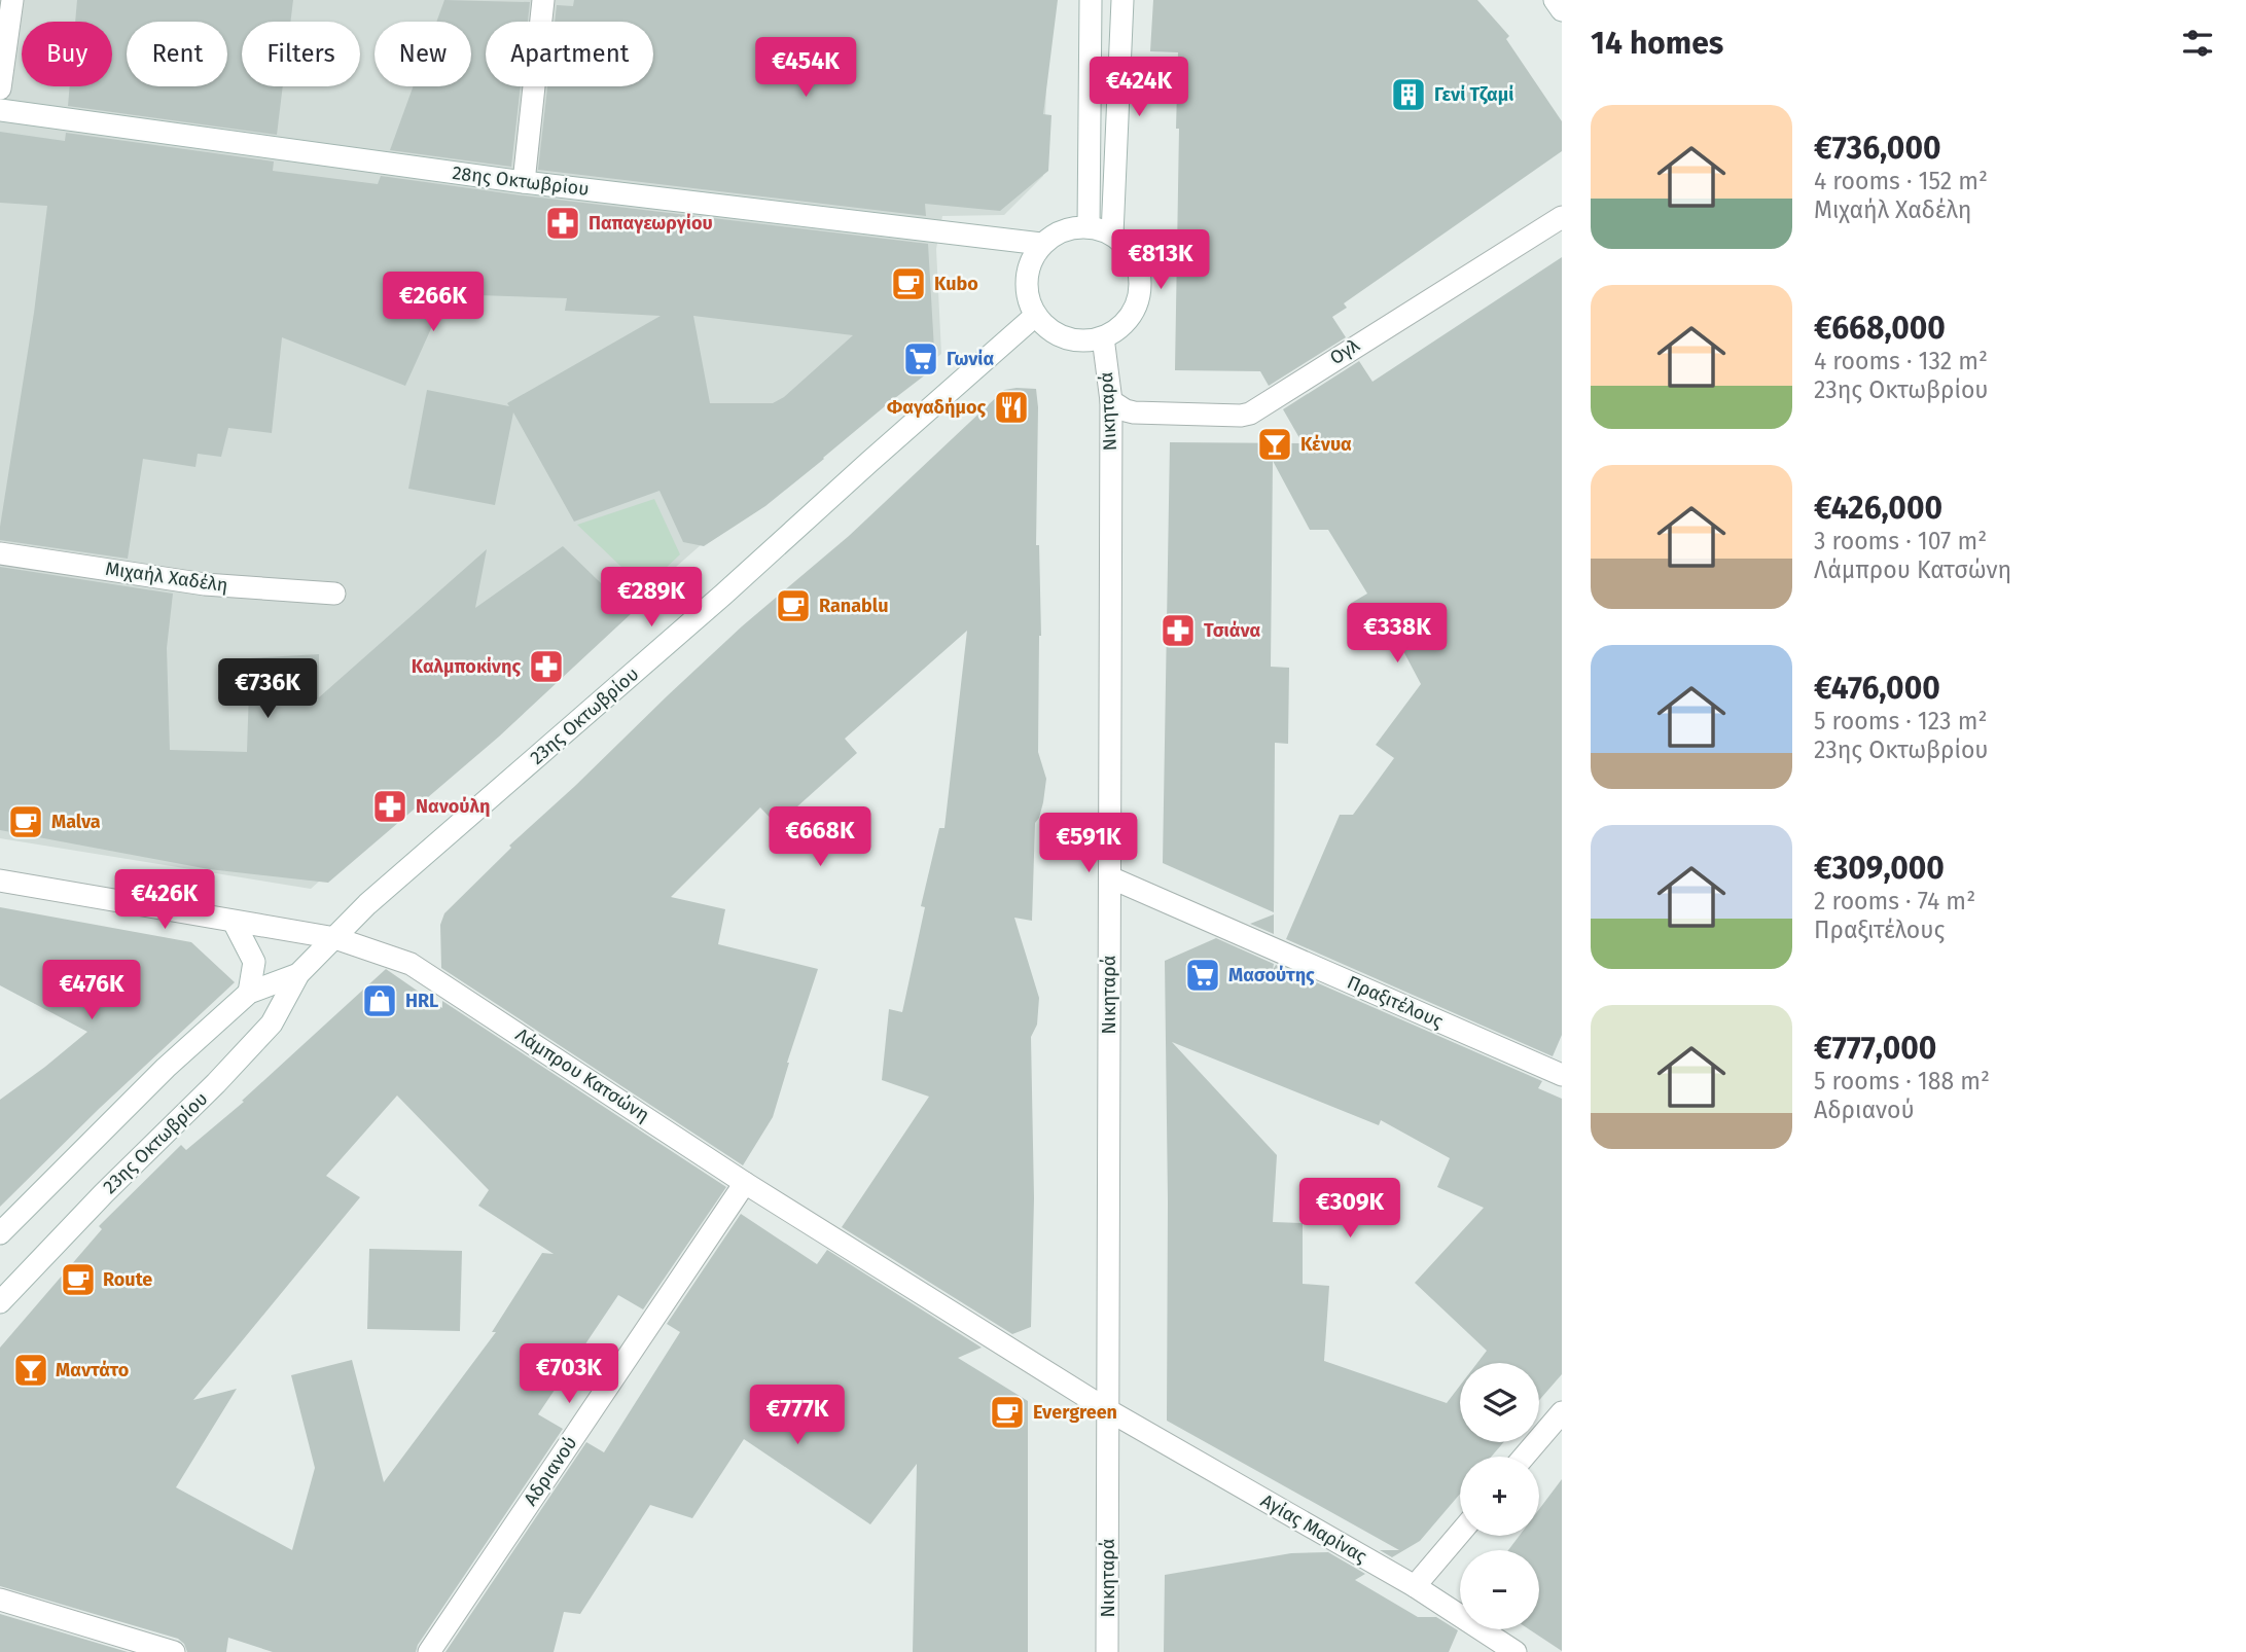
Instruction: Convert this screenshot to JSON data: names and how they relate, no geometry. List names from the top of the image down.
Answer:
{
  "streets": {
    "street": [
      "28ης Οκτωβρίου",
      "Ογλ",
      "Νικηταρά",
      "Μιχαήλ Χαδέλη",
      "23ης Οκτωβρίου",
      "Πραξιτέλους",
      "Λάμπρου Κατσώνη",
      "Αδριανού",
      "Αγίας Μαρίνας"
    ]
  },
  "crossings": [
    ["28ης Οκτωβρίου", "Νικηταρά"],
    ["28ης Οκτωβρίου", "23ης Οκτωβρίου"],
    ["Ογλ", "Νικηταρά"],
    ["Νικηταρά", "23ης Οκτωβρίου"],
    ["Νικηταρά", "Πραξιτέλους"],
    ["Νικηταρά", "Λάμπρου Κατσώνη"],
    ["Νικηταρά", "Αγίας Μαρίνας"],
    ["23ης Οκτωβρίου", "Λάμπρου Κατσώνη"],
    ["Λάμπρου Κατσώνη", "Αδριανού"],
    ["Λάμπρου Κατσώνη", "Αγίας Μαρίνας"]
  ],
  "places": {
    "building": ["Γενί Τζαμί"],
    "pharmacy": [
      "Παπαγεωργίου",
      "Τσιάνα",
      "Καλμποκίνης",
      "Νανούλη"
    ],
    "cafe": [
      "Kubo",
      "Ranablu",
      "Malva",
      "Route",
      "Evergreen"
    ],
    "supermarket": ["Γωνία", "Μασούτης"],
    "restaurant": ["Φαγαδήμος"],
    "bar": ["Κένυα", "Μαντάτο"],
    "shop": ["HRL"]
  },
  "page": {
    "heading": "14 homes",
    "chip": [
      "Buy",
      "Rent",
      "Filters",
      "New",
      "Apartment"
    ],
    "price": [
      "€454K",
      "€424K",
      "€813K",
      "€266K",
      "€289K",
      "€338K",
      "€736K",
      "€668K",
      "€591K",
      "€426K",
      "€476K",
      "€309K",
      "€703K",
      "€777K"
    ],
    "list": [
      {
        "name": "€736,000",
        "note": "4 rooms · 152 m² · Μιχαήλ Χαδέλη"
      },
      {
        "name": "€668,000",
        "note": "4 rooms · 132 m² · 23ης Οκτωβρίου"
      },
      {
        "name": "€426,000",
        "note": "3 rooms · 107 m² · Λάμπρου Κατσώνη"
      },
      {
        "name": "€476,000",
        "note": "5 rooms · 123 m² · 23ης Οκτωβρίου"
      },
      {
        "name": "€309,000",
        "note": "2 rooms · 74 m² · Πραξιτέλους"
      },
      {
        "name": "€777,000",
        "note": "5 rooms · 188 m² · Αδριανού"
      }
    ],
    "map_buttons": ["+", "−"]
  }
}
